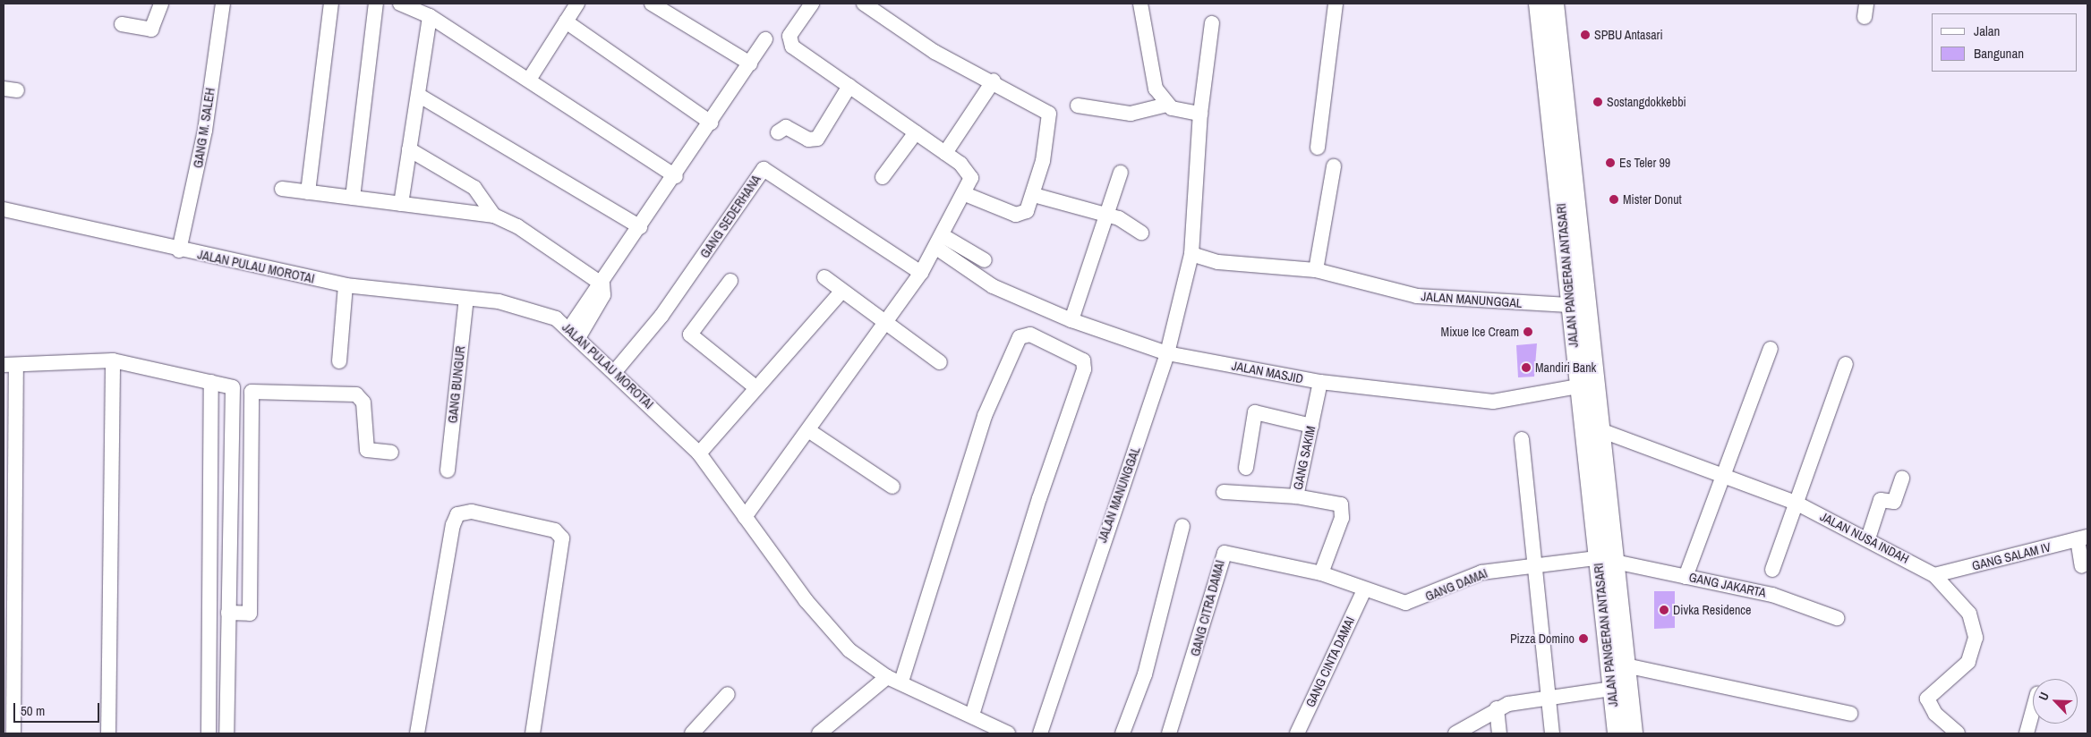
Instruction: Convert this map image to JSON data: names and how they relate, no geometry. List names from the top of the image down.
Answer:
{
  "streets": {
    "main road": ["JALAN PANGERAN ANTASARI"],
    "street": [
      "GANG M. SALEH",
      "GANG SEDERHANA",
      "JALAN PULAU MOROTAI",
      "JALAN MANUNGGAL",
      "JALAN MASJID",
      "GANG BUNGUR",
      "GANG SAKIM",
      "JALAN NUSA INDAH",
      "GANG SALAM IV",
      "GANG DAMAI",
      "GANG JAKARTA",
      "GANG CITRA DAMAI",
      "GANG CINTA DAMAI"
    ]
  },
  "crossings": [
    ["GANG M. SALEH", "JALAN PULAU MOROTAI"],
    ["GANG SEDERHANA", "JALAN PULAU MOROTAI"],
    ["JALAN PULAU MOROTAI", "GANG BUNGUR"],
    ["JALAN PANGERAN ANTASARI", "JALAN MANUNGGAL"],
    ["JALAN PANGERAN ANTASARI", "JALAN MASJID"],
    ["JALAN PANGERAN ANTASARI", "JALAN NUSA INDAH"],
    ["JALAN PANGERAN ANTASARI", "GANG DAMAI"],
    ["JALAN PANGERAN ANTASARI", "GANG JAKARTA"],
    ["JALAN MANUNGGAL", "JALAN MASJID"],
    ["JALAN MASJID", "GANG SAKIM"],
    ["GANG SAKIM", "GANG DAMAI"],
    ["GANG SAKIM", "GANG CITRA DAMAI"],
    ["JALAN NUSA INDAH", "GANG SALAM IV"],
    ["GANG DAMAI", "GANG CITRA DAMAI"],
    ["GANG DAMAI", "GANG CINTA DAMAI"]
  ],
  "places": [
    "SPBU Antasari",
    "Sostangdokkebbi",
    "Es Teler 99",
    "Mister Donut",
    "Mixue Ice Cream",
    "Mandiri Bank",
    "Divka Residence",
    "Pizza Domino"
  ],
  "legend": ["Jalan", "Bangunan"],
  "scale_bar": "50 m",
  "north": "top left"
}
